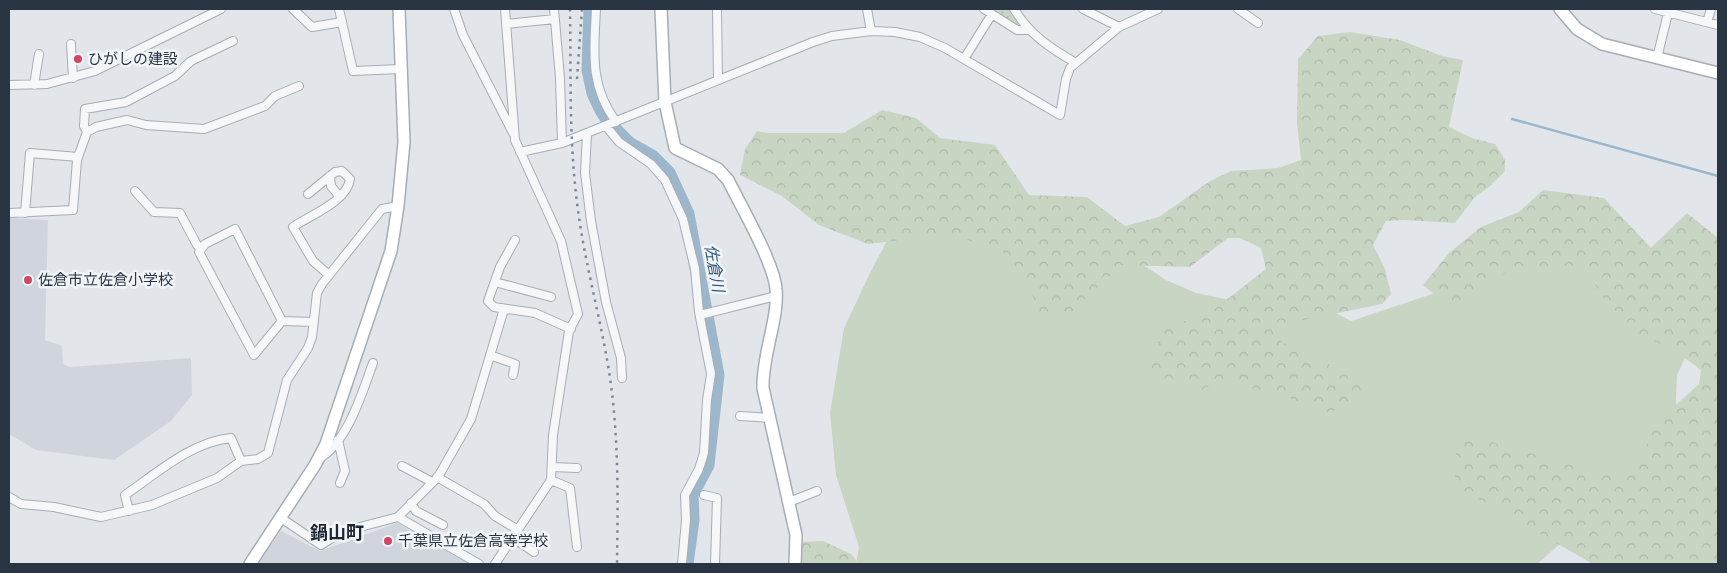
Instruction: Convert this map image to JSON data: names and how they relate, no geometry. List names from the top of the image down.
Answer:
{
  "districts": ["鍋山町"],
  "water": ["佐倉川"],
  "places": ["ひがしの建設", "佐倉市立佐倉小学校", "千葉県立佐倉高等学校"]
}
